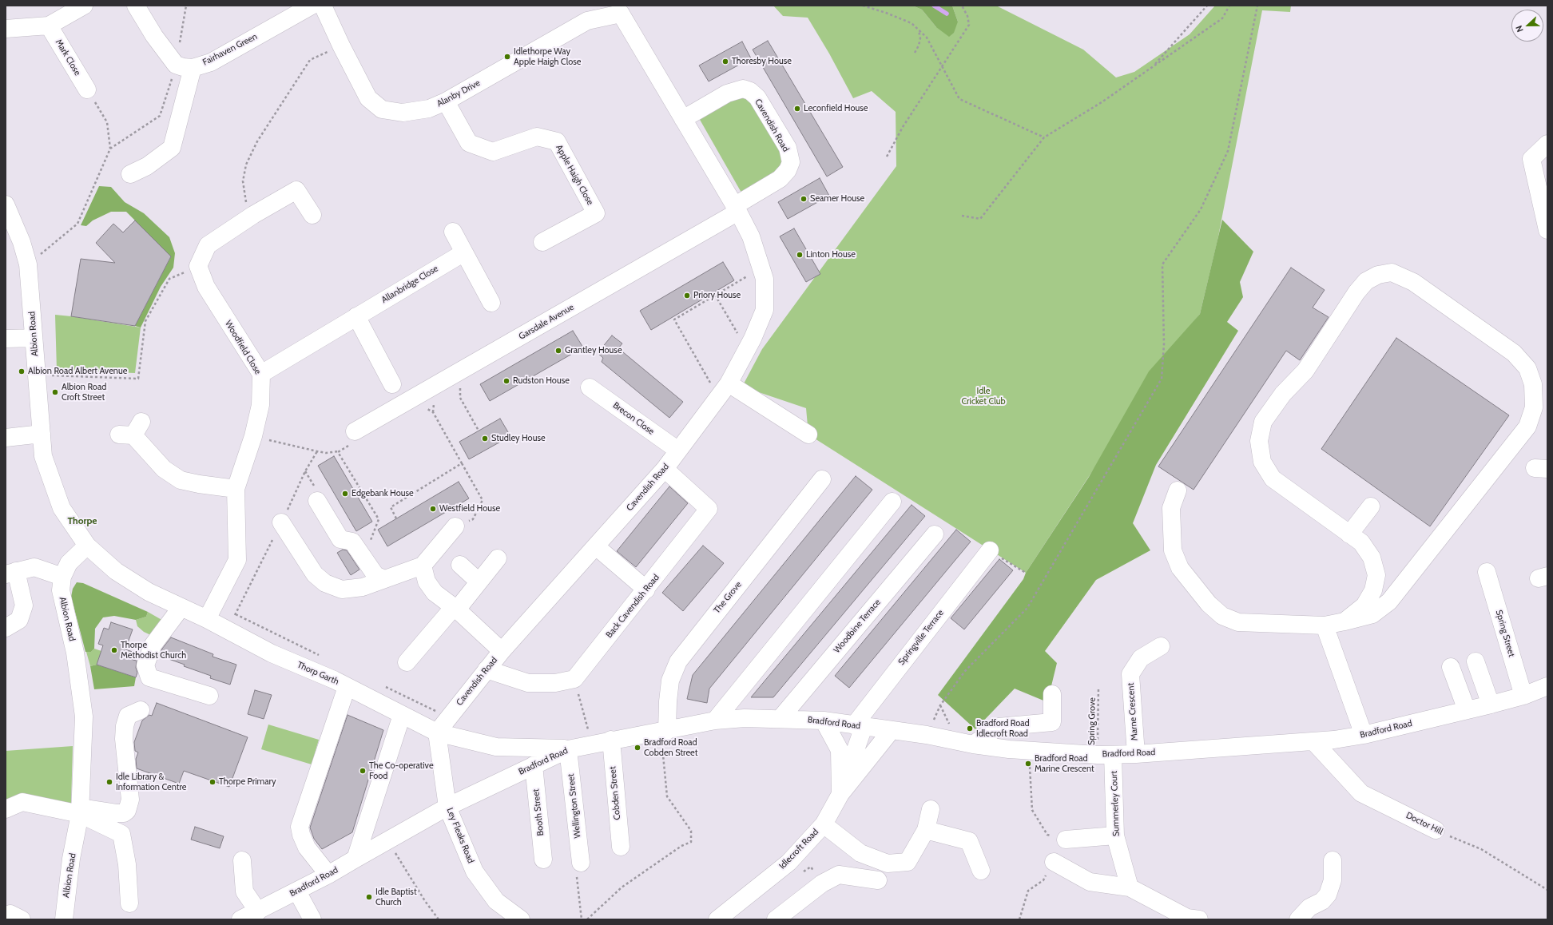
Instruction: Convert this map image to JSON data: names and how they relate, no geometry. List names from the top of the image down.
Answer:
{
  "streets": {
    "street": [
      "Fairhaven Green",
      "Mark Close",
      "Alanby Drive",
      "Cavendish Road",
      "Apple Haigh Close",
      "Allanbridge Close",
      "Garsdale Avenue",
      "Albion Road",
      "Woodfield Close",
      "Brecon Close",
      "The Grove",
      "Back Cavendish Road",
      "Woodbine Terrace",
      "Spring Street",
      "Springville Terrace",
      "Thorp Garth",
      "Marne Crescent",
      "Bradford Road",
      "Cobden Street",
      "Summerley Court",
      "Wellington Street",
      "Booth Street",
      "Doctor Hill",
      "Ley Fleaks Road",
      "Idlecroft Road"
    ],
    "path": ["Spring Grove"]
  },
  "crossings": [
    ["Alanby Drive", "Cavendish Road"],
    ["Alanby Drive", "Apple Haigh Close"],
    ["Cavendish Road", "Garsdale Avenue"],
    ["Cavendish Road", "Brecon Close"],
    ["Cavendish Road", "Back Cavendish Road"],
    ["Cavendish Road", "Thorp Garth"],
    ["Cavendish Road", "Ley Fleaks Road"],
    ["Allanbridge Close", "Woodfield Close"],
    ["Albion Road", "Thorp Garth"],
    ["Woodfield Close", "Thorp Garth"],
    ["The Grove", "Bradford Road"],
    ["Woodbine Terrace", "Bradford Road"],
    ["Spring Street", "Bradford Road"],
    ["Springville Terrace", "Bradford Road"],
    ["Springville Terrace", "Idlecroft Road"],
    ["Thorp Garth", "Bradford Road"],
    ["Thorp Garth", "Wellington Street"],
    ["Thorp Garth", "Ley Fleaks Road"],
    ["Marne Crescent", "Bradford Road"],
    ["Spring Grove", "Bradford Road"],
    ["Spring Grove", "Summerley Court"],
    ["Bradford Road", "Cobden Street"],
    ["Bradford Road", "Summerley Court"],
    ["Bradford Road", "Wellington Street"],
    ["Bradford Road", "Booth Street"],
    ["Bradford Road", "Doctor Hill"],
    ["Bradford Road", "Ley Fleaks Road"],
    ["Bradford Road", "Idlecroft Road"]
  ],
  "districts": ["Thorpe"],
  "parks": ["Idle Cricket Club"],
  "places": [
    "Idlethorpe Way Apple Haigh Close",
    "Thoresby House",
    "Leconfield House",
    "Seamer House",
    "Linton House",
    "Priory House",
    "Grantley House",
    "Albion Road Albert Avenue",
    "Rudston House",
    "Albion Road Croft Street",
    "Studley House",
    "Edgebank House",
    "Westfield House",
    "Thorpe Methodist Church",
    "Bradford Road Idlecroft Road",
    "Bradford Road Cobden Street",
    "Bradford Road Marine Crescent",
    "The Co-operative Food",
    "Idle Library & Information Centre",
    "Thorpe Primary",
    "Idle Baptist Church"
  ],
  "north": "left"
}
